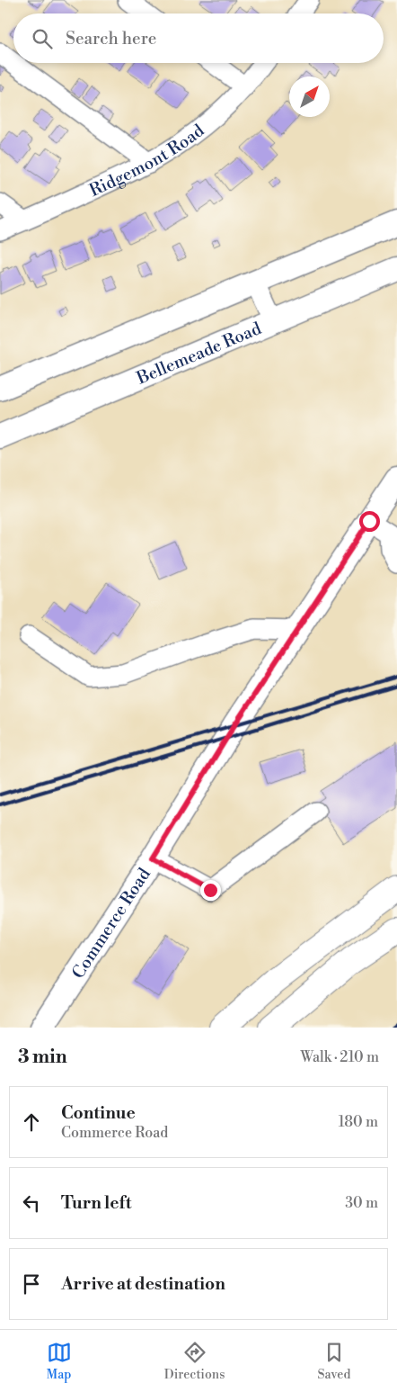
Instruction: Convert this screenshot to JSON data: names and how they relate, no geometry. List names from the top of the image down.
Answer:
{
  "streets": {
    "main road": ["Bellemeade Road", "Commerce Road"],
    "street": ["Ridgemont Road"]
  },
  "north": "top right",
  "page": {
    "search": "Search here",
    "heading": ["3 min", "Walk · 210 m"],
    "list": [
      ["Continue", "Commerce Road", "180 m"],
      ["Turn left", "30 m"],
      "Arrive at destination"
    ],
    "nav": ["Map", "Directions", "Saved"]
  }
}
